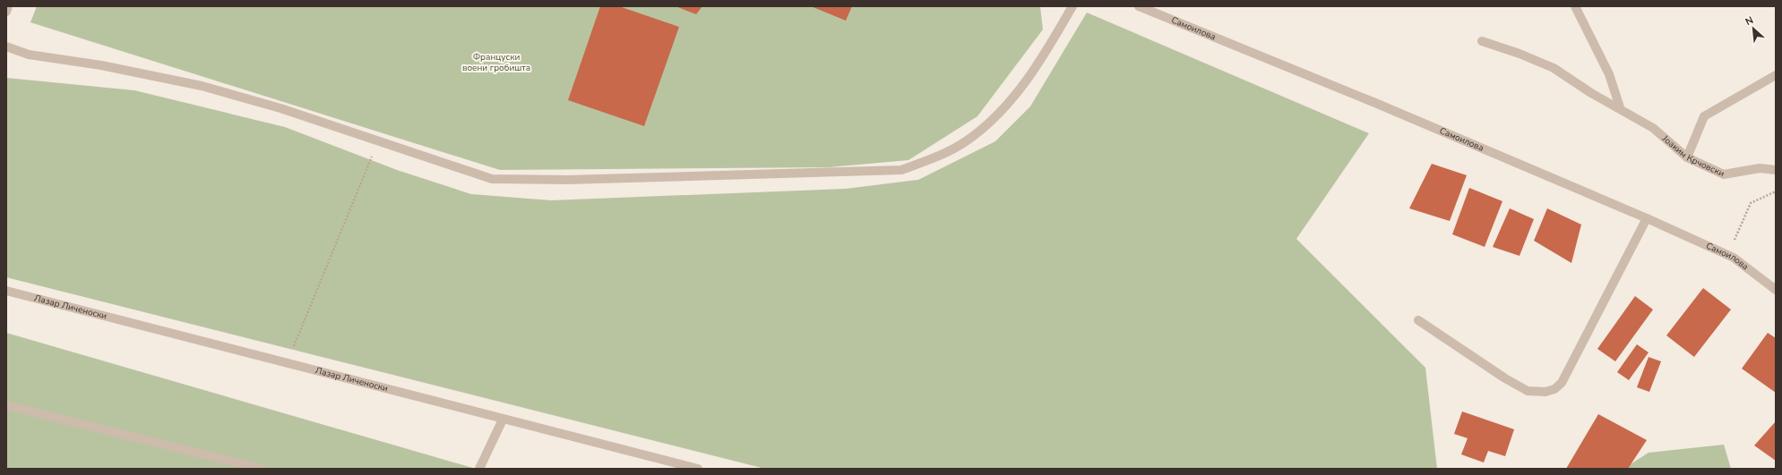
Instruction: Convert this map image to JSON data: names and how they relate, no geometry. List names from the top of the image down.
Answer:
{
  "streets": {
    "street": ["Самоилова", "Јоаким Крчовски", "Лазар Личеноски"]
  },
  "parks": ["Француски воени гробишта"],
  "north": "top left"
}
